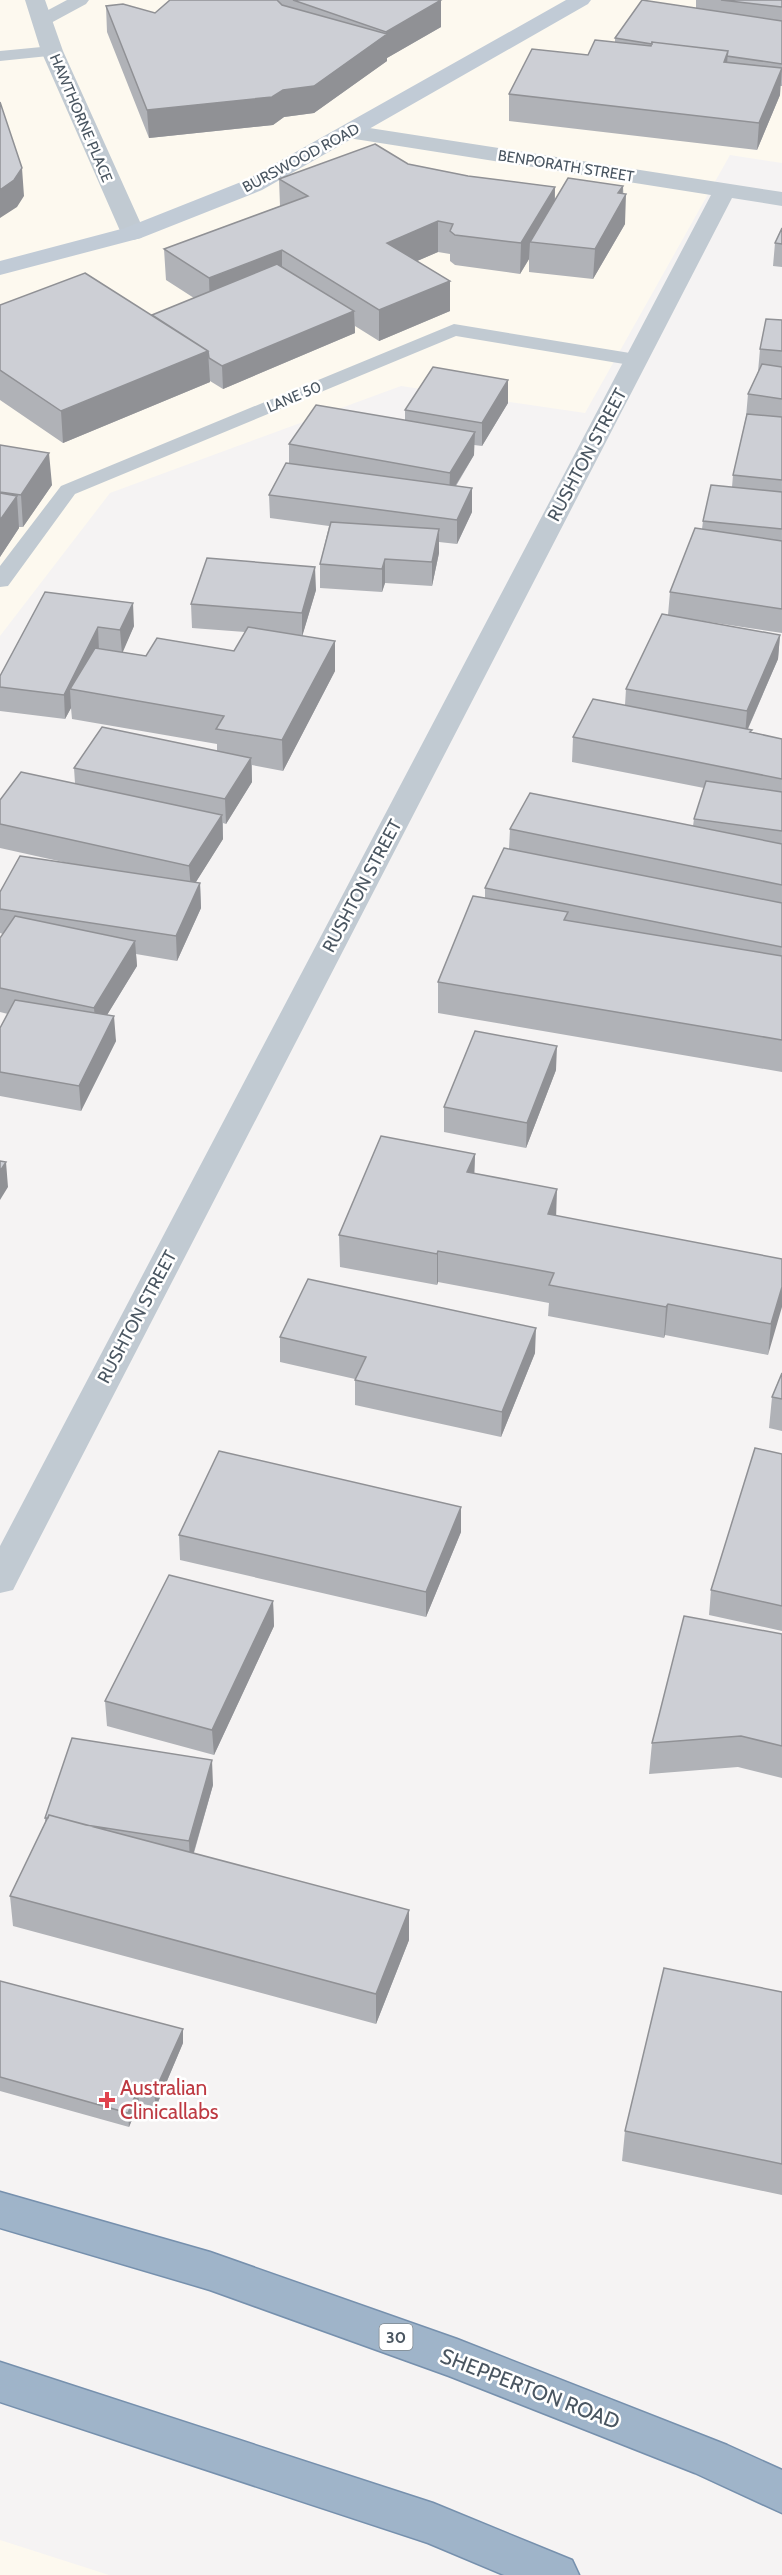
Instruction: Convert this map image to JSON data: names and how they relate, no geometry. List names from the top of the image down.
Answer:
{
  "streets": {
    "highway": ["30", "SHEPPERTON ROAD"],
    "main road": ["BURSWOOD ROAD"],
    "street": ["HAWTHORNE PLACE", "BENPORATH STREET", "RUSHTON STREET"],
    "lane": ["LANE 50"]
  },
  "crossings": [
    ["HAWTHORNE PLACE", "BURSWOOD ROAD"],
    ["BURSWOOD ROAD", "BENPORATH STREET"],
    ["BENPORATH STREET", "RUSHTON STREET"],
    ["LANE 50", "RUSHTON STREET"]
  ],
  "places": {
    "health": ["Australian Clinicallabs"]
  }
}
